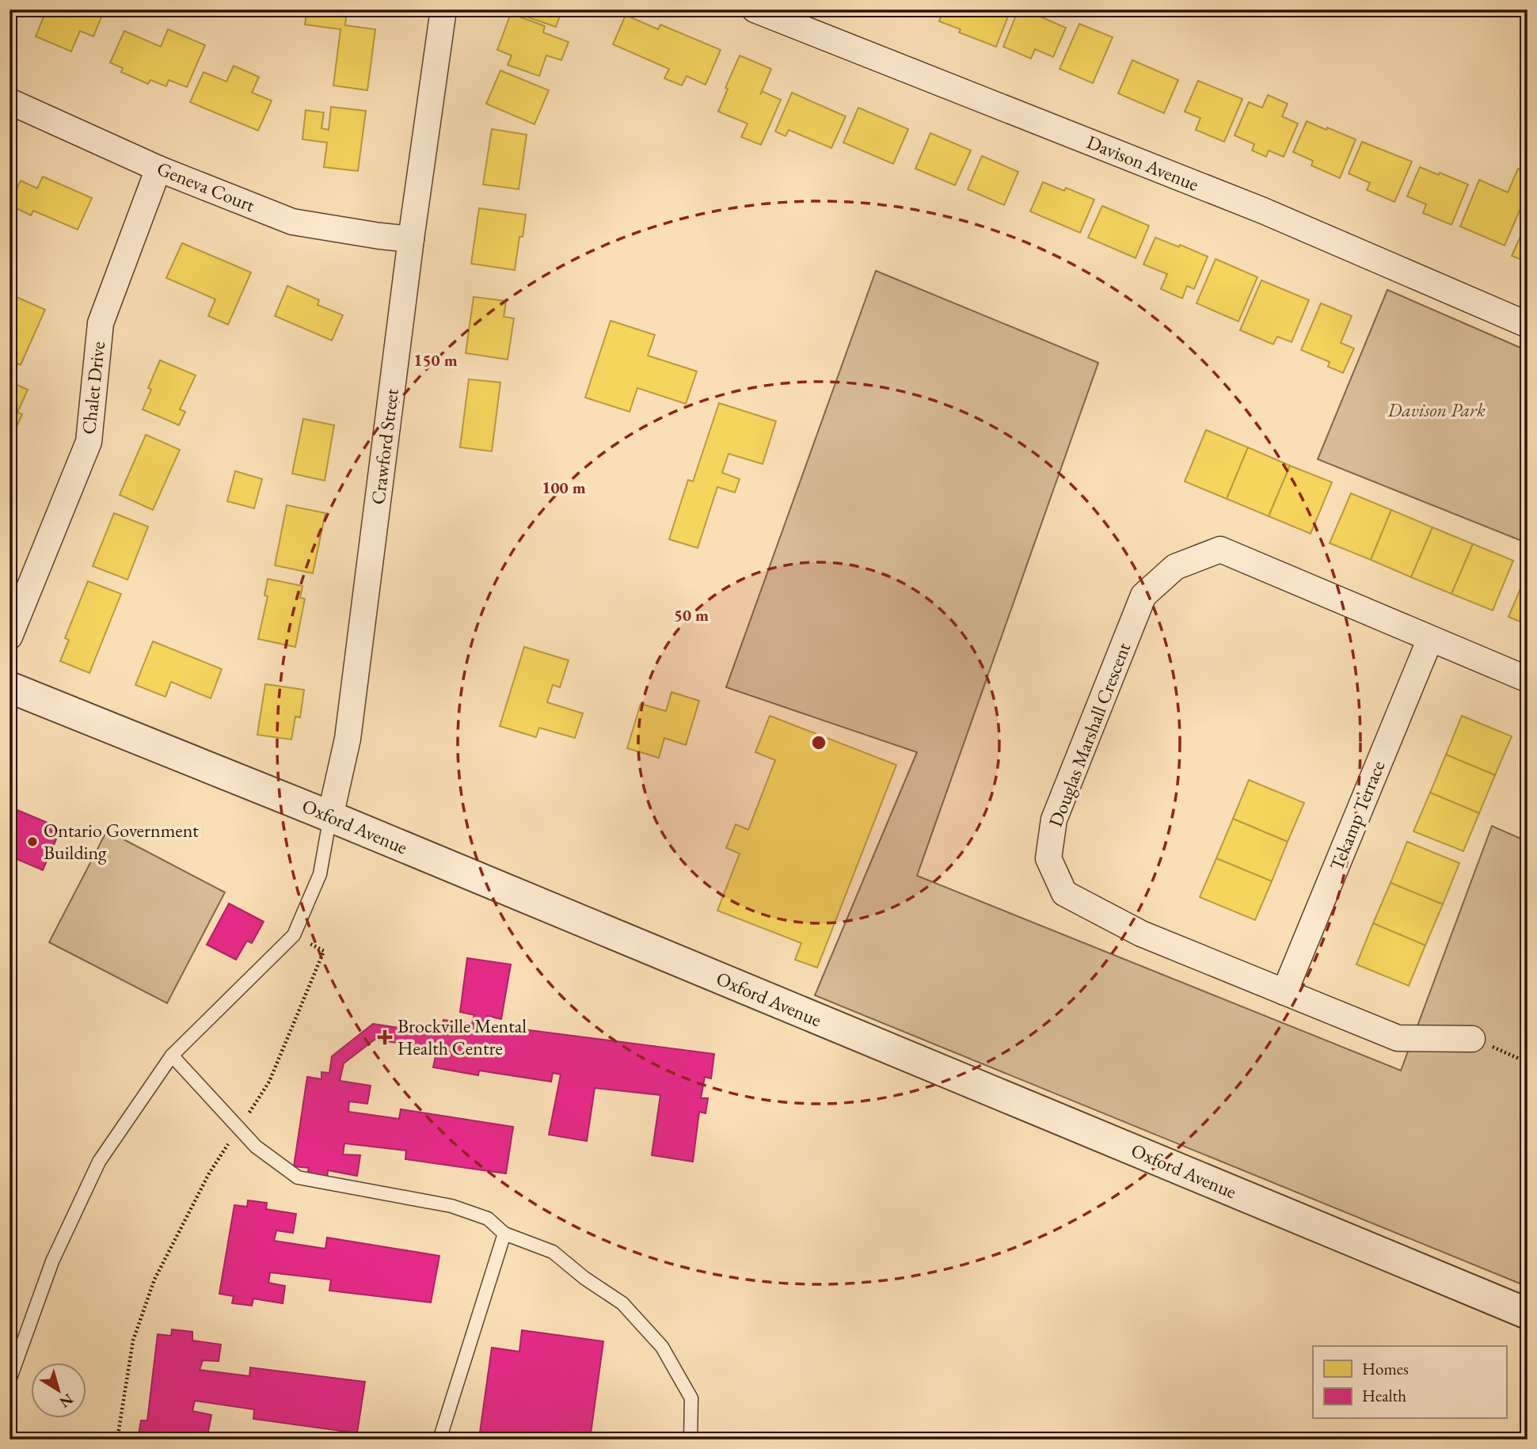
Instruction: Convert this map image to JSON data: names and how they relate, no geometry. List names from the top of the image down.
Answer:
{
  "streets": {
    "street": [
      "Davison Avenue",
      "Geneva Court",
      "Chalet Drive",
      "Crawford Street",
      "Douglas Marshall Crescent",
      "Tekamp Terrace",
      "Oxford Avenue"
    ]
  },
  "crossings": [
    ["Geneva Court", "Chalet Drive"],
    ["Geneva Court", "Crawford Street"],
    ["Crawford Street", "Oxford Avenue"],
    ["Douglas Marshall Crescent", "Tekamp Terrace"]
  ],
  "parks": ["Davison Park"],
  "places": {
    "other": ["Ontario Government Building"],
    "health": ["Brockville Mental Health Centre"]
  },
  "legend": ["Homes", "Health"],
  "north": "bottom right",
  "rings": ["150 m", "100 m", "50 m"]
}
